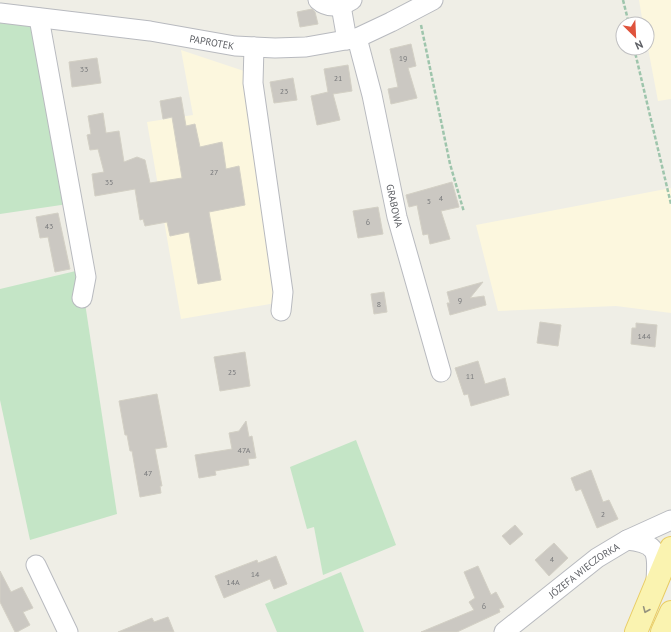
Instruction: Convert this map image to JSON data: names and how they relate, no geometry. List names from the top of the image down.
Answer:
{
  "streets": {
    "street": ["PAPROTEK", "GRABOWA", "JÓZEFA WIECZORKA"]
  },
  "crossings": [
    ["PAPROTEK", "GRABOWA"]
  ],
  "house_numbers": [
    "19",
    "33",
    "21",
    "23",
    "27",
    "35",
    "4",
    "5",
    "6",
    "43",
    "9",
    "8",
    "144",
    "25",
    "11",
    "47A",
    "47",
    "2",
    "4",
    "14",
    "14A",
    "6"
  ],
  "north": "bottom right"
}
